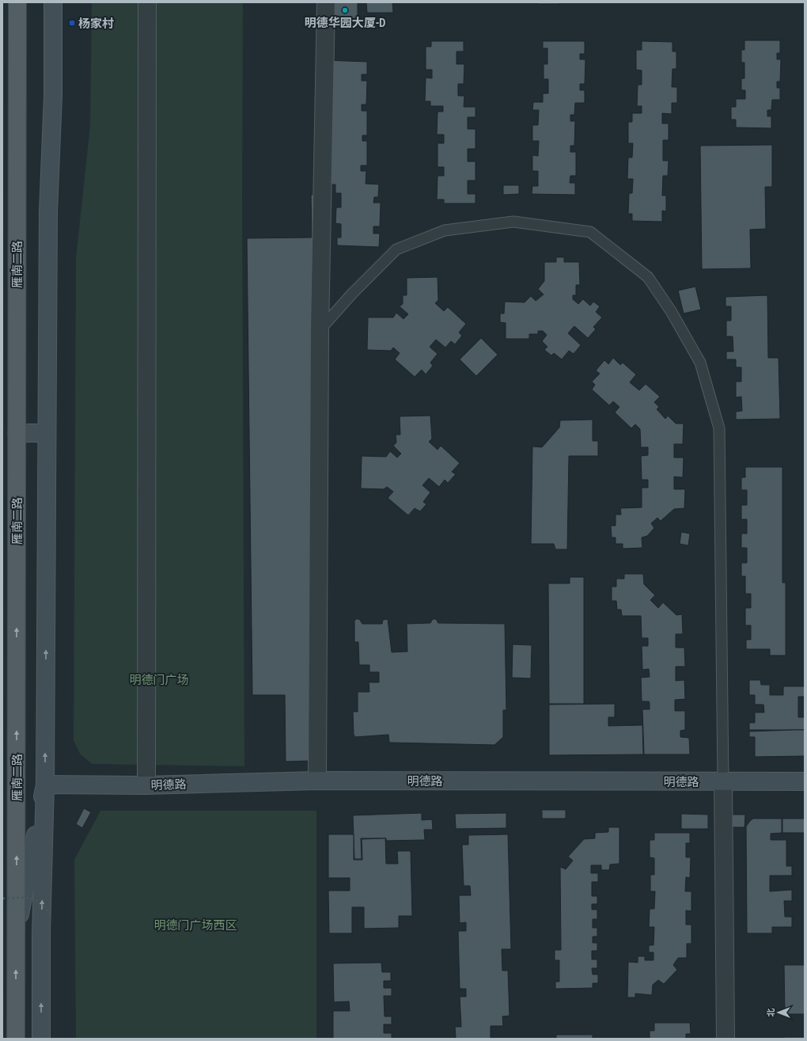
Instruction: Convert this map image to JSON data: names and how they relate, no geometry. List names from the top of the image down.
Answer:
{
  "streets": {
    "main road": ["雁南二路", "明德路"]
  },
  "parks": ["明德门广场", "明德门广场西区"],
  "places": {
    "other": ["明德华园大厦-D"],
    "transit": ["杨家村"]
  },
  "north": "left"
}
